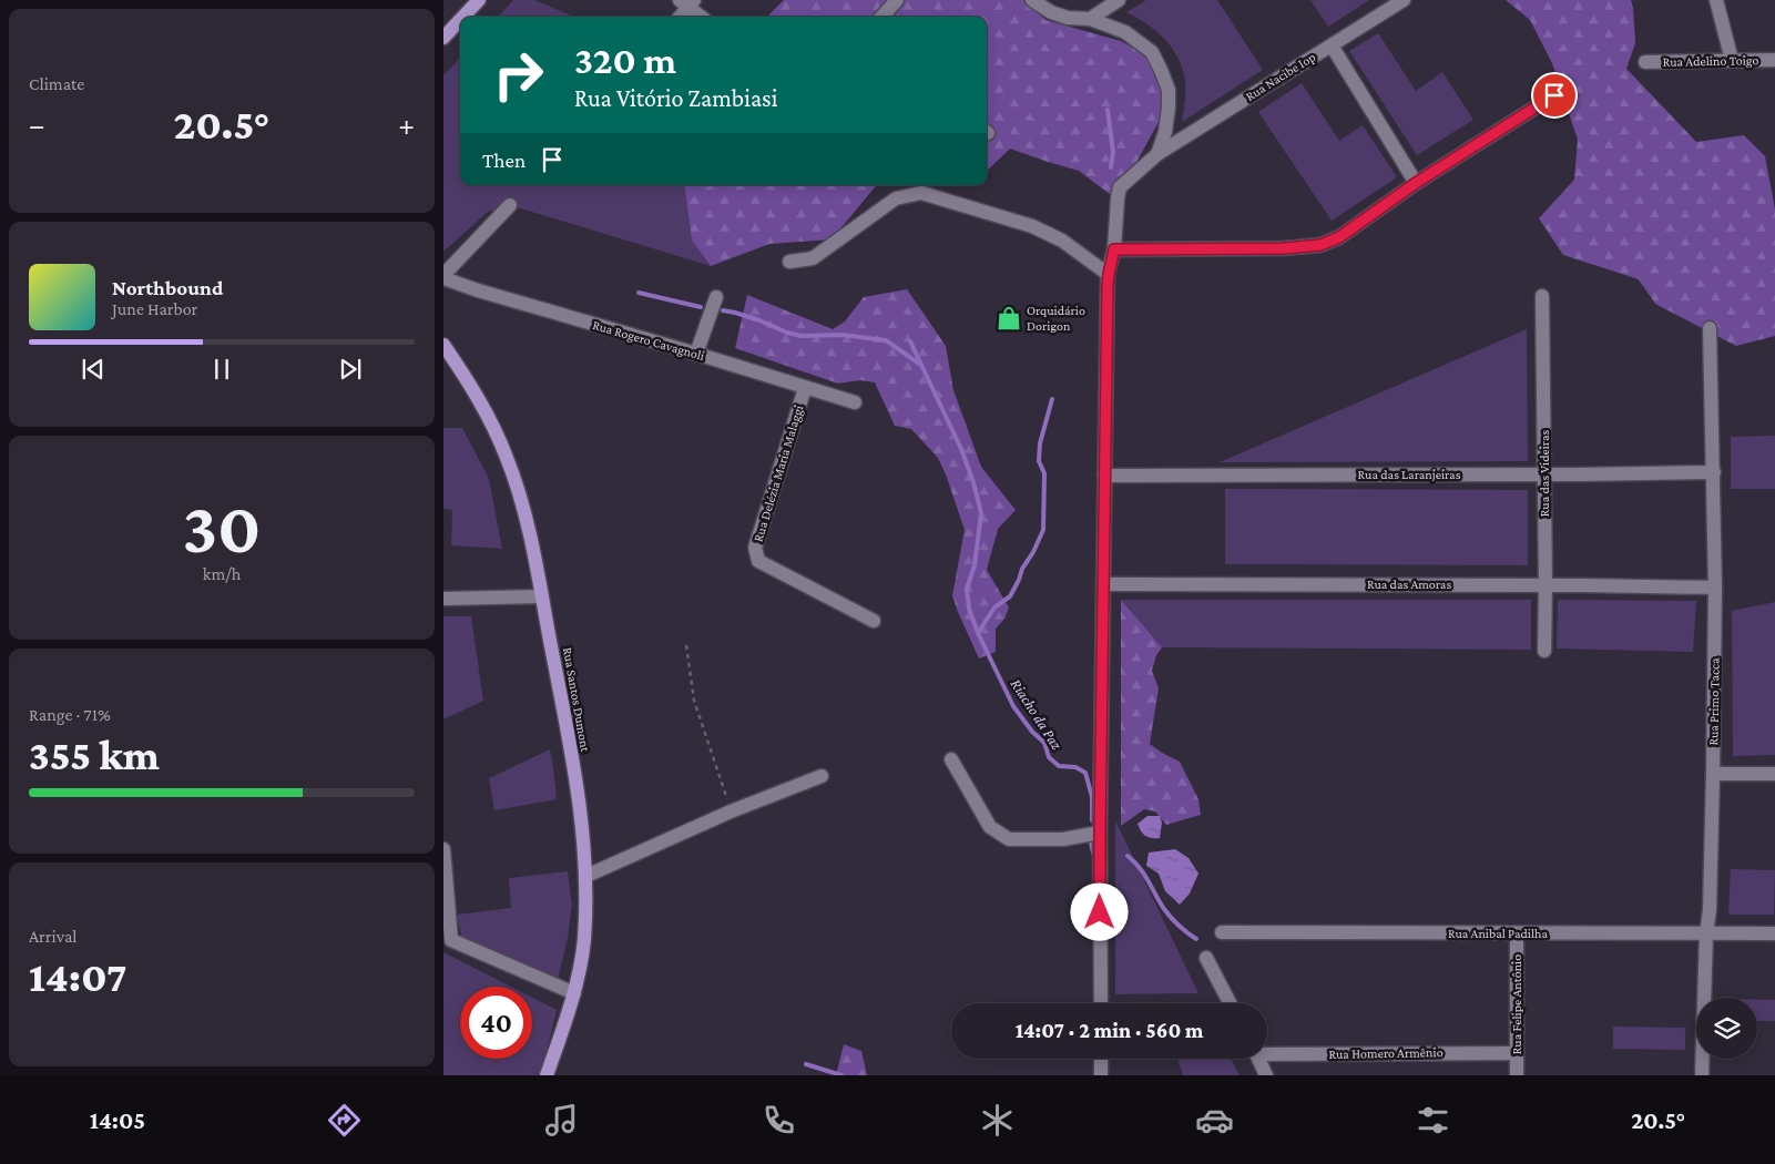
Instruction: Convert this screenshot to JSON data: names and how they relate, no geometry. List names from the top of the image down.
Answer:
{
  "streets": {
    "main road": ["Rua Santos Dumont"],
    "street": [
      "Rua Adelino Toigo",
      "Rua Nacibe Iop",
      "Rua Rogero Cavagnoli",
      "Rua Delézia Maria Malaggi",
      "Rua das Videiras",
      "Rua das Laranjeiras",
      "Rua das Amoras",
      "Rua Primo Tacca",
      "Rua Anibal Padilha",
      "Rua Felipe Antônio",
      "Rua Homero Armênio"
    ]
  },
  "crossings": [
    ["Rua Nacibe Iop", "Rua das Laranjeiras"],
    ["Rua Nacibe Iop", "Rua das Amoras"],
    ["Rua Rogero Cavagnoli", "Rua Delézia Maria Malaggi"],
    ["Rua das Videiras", "Rua das Laranjeiras"],
    ["Rua das Videiras", "Rua das Amoras"],
    ["Rua das Laranjeiras", "Rua Primo Tacca"],
    ["Rua das Amoras", "Rua Primo Tacca"],
    ["Rua Primo Tacca", "Rua Anibal Padilha"],
    ["Rua Anibal Padilha", "Rua Felipe Antônio"],
    ["Rua Felipe Antônio", "Rua Homero Armênio"]
  ],
  "water": ["Riacho da Paz"],
  "places": {
    "shop": ["Orquidário Dorigon"]
  },
  "page": {
    "tile": [
      "Climate",
      ["30", "km/h"],
      ["Range · 71%", "355 km"],
      ["Arrival", "14:07"]
    ],
    "turn": ["320 m", "Rua Vitório Zambiasi"],
    "heat": ["−", "20.5°", "+"],
    "then": "Then",
    "song": ["Northbound", "June Harbor"],
    "limit": "40",
    "trip": "14:07 · 2 min · 560 m",
    "tabs": ["14:05", "20.5°"]
  }
}
